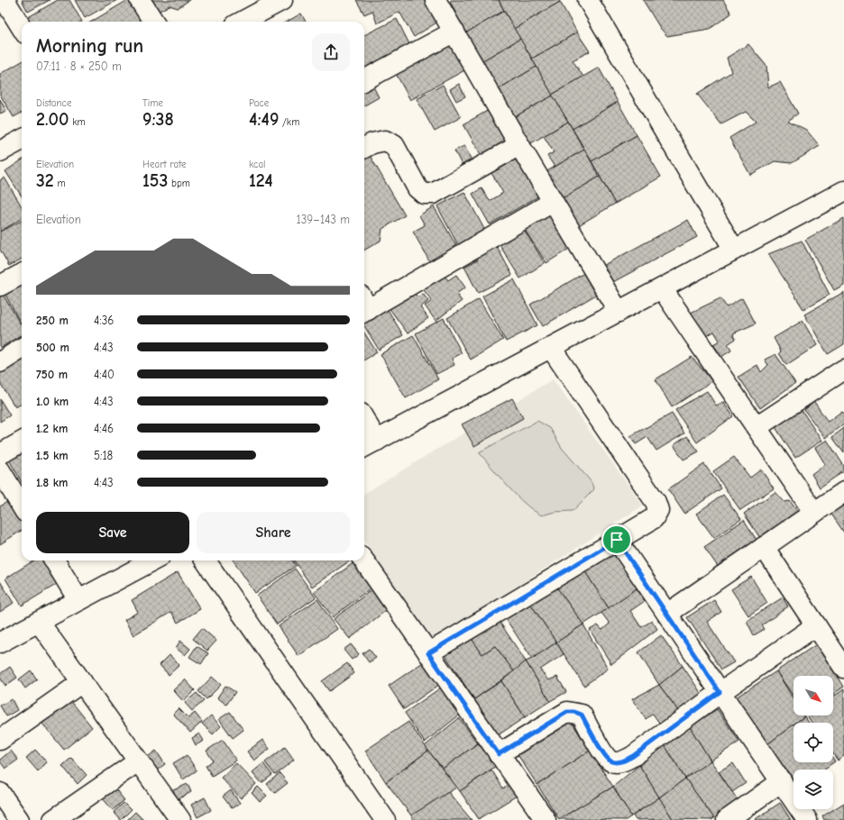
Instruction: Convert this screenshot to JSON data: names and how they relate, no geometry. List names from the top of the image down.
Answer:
{
  "north": "bottom right",
  "page": {
    "heading": ["Morning run", "07:11 · 8 × 250 m"],
    "stats": [
      ["Distance", "2.00 km"],
      ["Time", "9:38"],
      ["Pace", "4:49 /km"],
      ["Elevation", "32 m"],
      ["Heart rate", "153 bpm"],
      ["kcal", "124"]
    ],
    "chart": ["Elevation", "139–143 m"],
    "list": [
      {
        "name": "250 m",
        "note": "4:36"
      },
      {
        "name": "500 m",
        "note": "4:43"
      },
      {
        "name": "750 m",
        "note": "4:40"
      },
      {
        "name": "1.0 km",
        "note": "4:43"
      },
      {
        "name": "1.2 km",
        "note": "4:46"
      },
      {
        "name": "1.5 km",
        "note": "5:18"
      },
      {
        "name": "1.8 km",
        "note": "4:43"
      }
    ],
    "buttons": ["Save", "Share"]
  }
}
